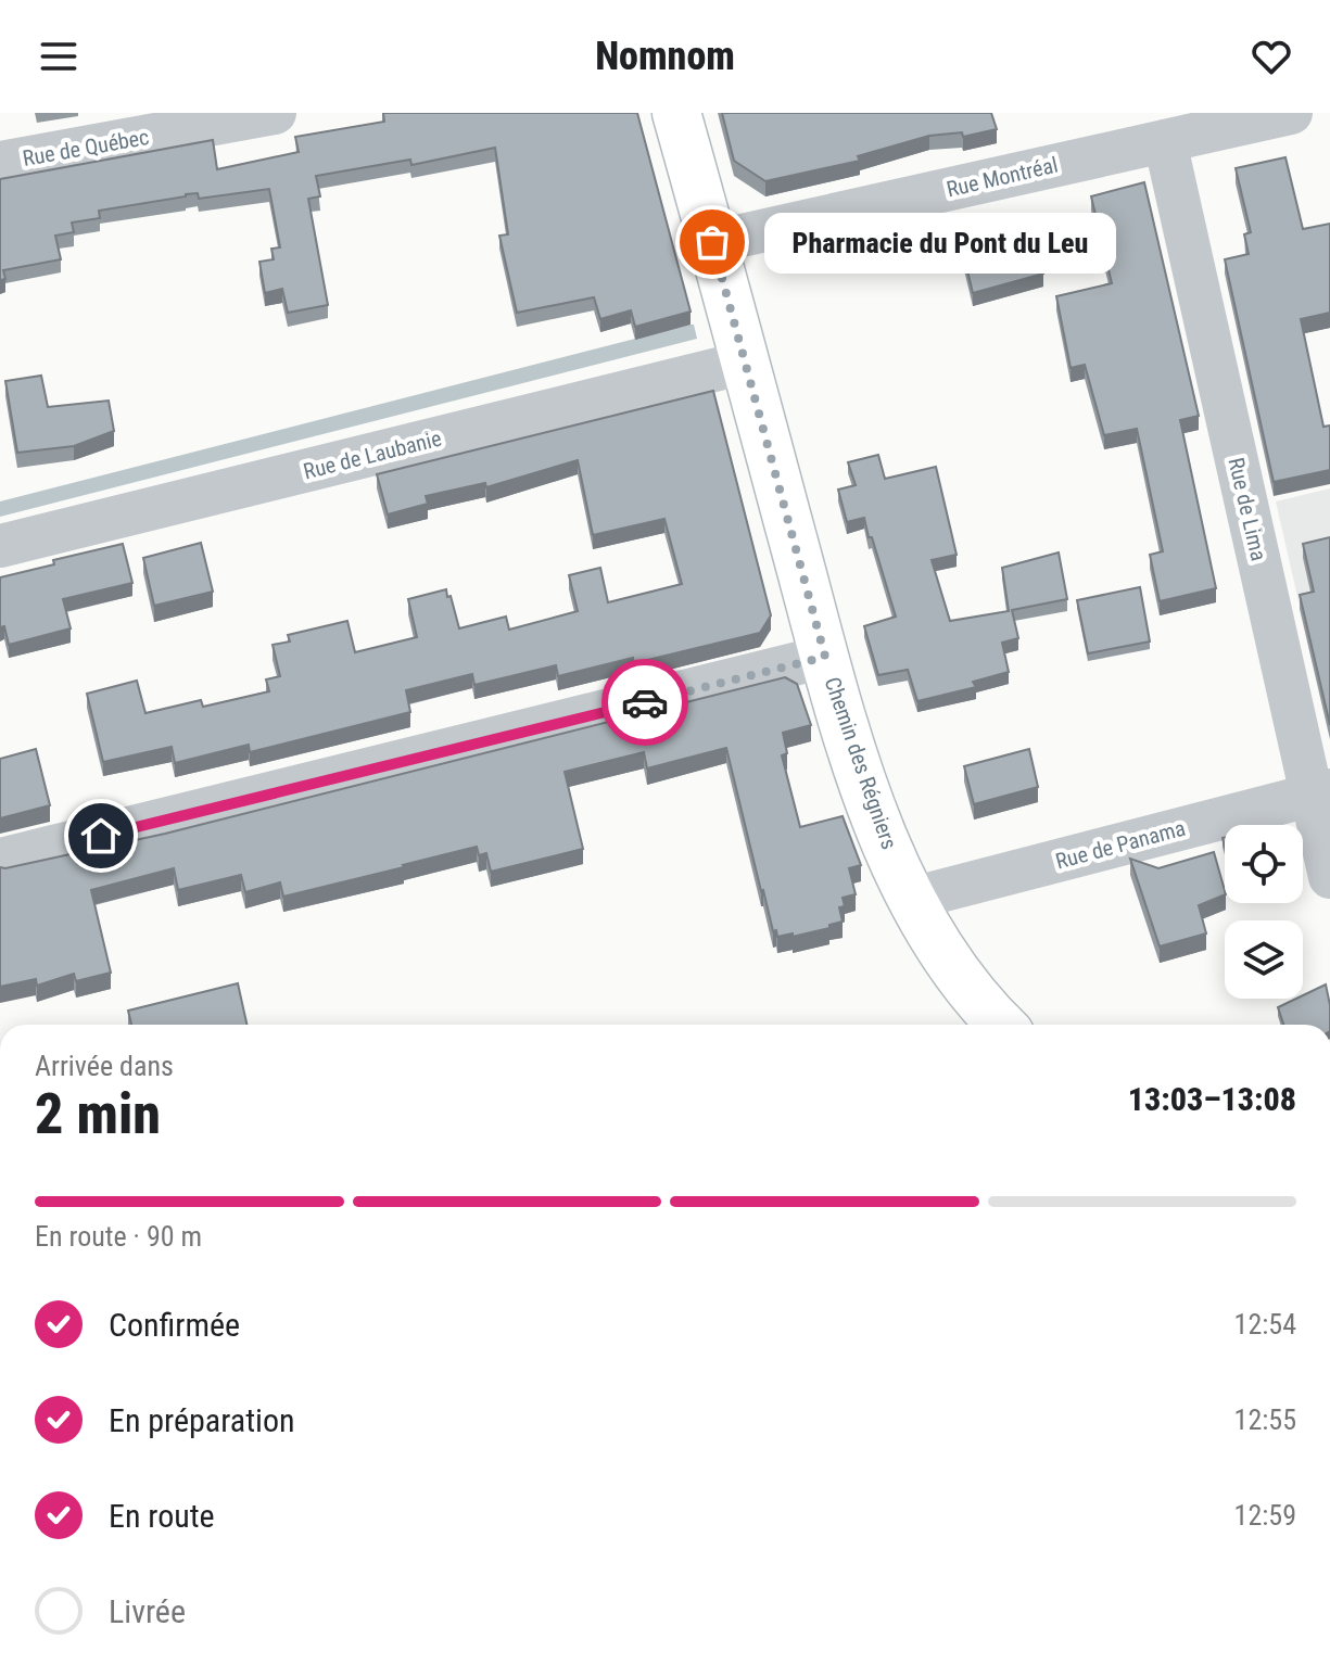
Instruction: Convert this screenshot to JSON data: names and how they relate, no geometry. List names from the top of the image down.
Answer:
{
  "streets": {
    "main road": ["Chemin des Régniers"],
    "street": [
      "Rue de Québec",
      "Rue Montréal",
      "Rue de Laubanie",
      "Rue de Lima",
      "Rue de Panama"
    ]
  },
  "crossings": [
    ["Rue Montréal", "Rue de Lima"],
    ["Rue Montréal", "Chemin des Régniers"],
    ["Rue de Laubanie", "Chemin des Régniers"],
    ["Rue de Lima", "Rue de Panama"],
    ["Chemin des Régniers", "Rue de Panama"]
  ],
  "places": ["Pharmacie du Pont du Leu"],
  "page": {
    "header": "Nomnom",
    "bubble": "Pharmacie du Pont du Leu",
    "heading": ["2 min", "Arrivée dans", "13:03–13:08"],
    "bar": "En route · 90 m",
    "list": [
      ["Confirmée", "12:54"],
      ["En préparation", "12:55"],
      ["En route", "12:59"],
      "Livrée"
    ]
  }
}
